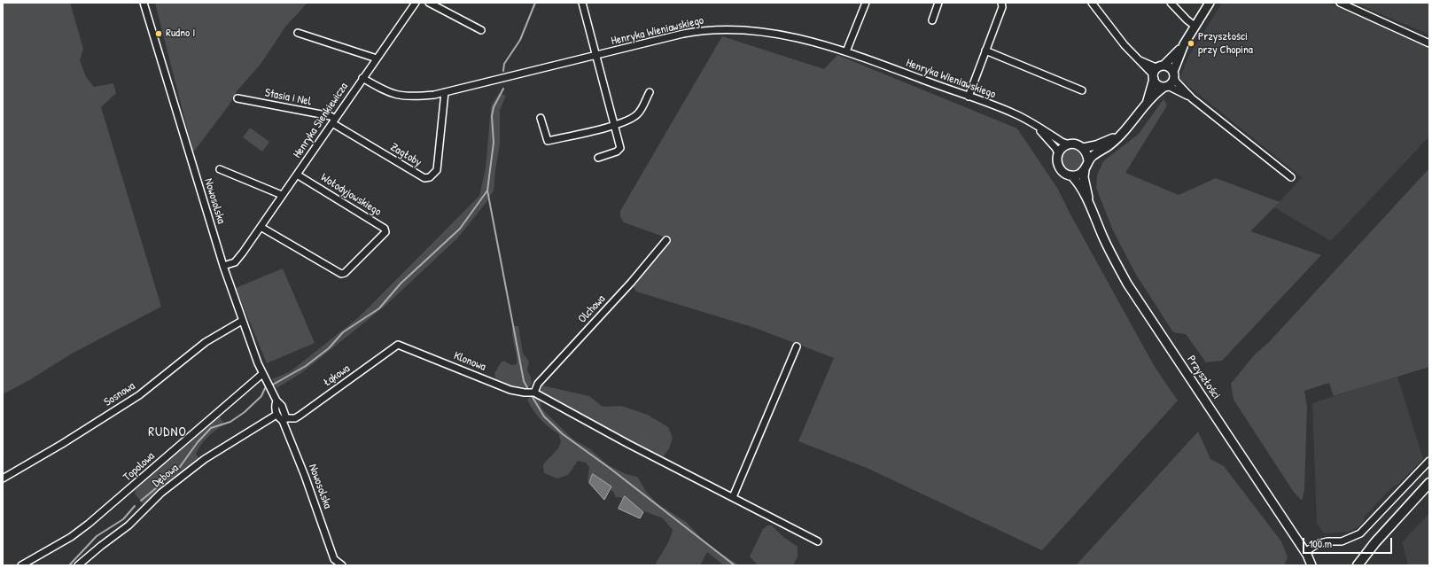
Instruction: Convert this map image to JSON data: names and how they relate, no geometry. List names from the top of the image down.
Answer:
{
  "streets": {
    "street": [
      "Henryka Wieniawskiego",
      "Stasia i Nel",
      "Henryka Sienkiewicza",
      "Zagłoby",
      "Wołodyjowskiego",
      "Nowosolska",
      "Olchowa",
      "Klonowa",
      "Łąkowa",
      "Przyszłości",
      "Sosnowa",
      "Topolowa",
      "Dębowa"
    ]
  },
  "crossings": [
    ["Henryka Wieniawskiego", "Henryka Sienkiewicza"],
    ["Henryka Wieniawskiego", "Zagłoby"],
    ["Henryka Wieniawskiego", "Przyszłości"],
    ["Stasia i Nel", "Henryka Sienkiewicza"],
    ["Stasia i Nel", "Zagłoby"],
    ["Henryka Sienkiewicza", "Zagłoby"],
    ["Henryka Sienkiewicza", "Wołodyjowskiego"],
    ["Henryka Sienkiewicza", "Nowosolska"],
    ["Nowosolska", "Łąkowa"],
    ["Nowosolska", "Sosnowa"],
    ["Nowosolska", "Topolowa"],
    ["Nowosolska", "Dębowa"],
    ["Olchowa", "Klonowa"],
    ["Klonowa", "Łąkowa"]
  ],
  "districts": ["RUDNO"],
  "places": ["Rudno I", "Przyszłości przy Chopina"],
  "scale_bar": "100 m"
}
